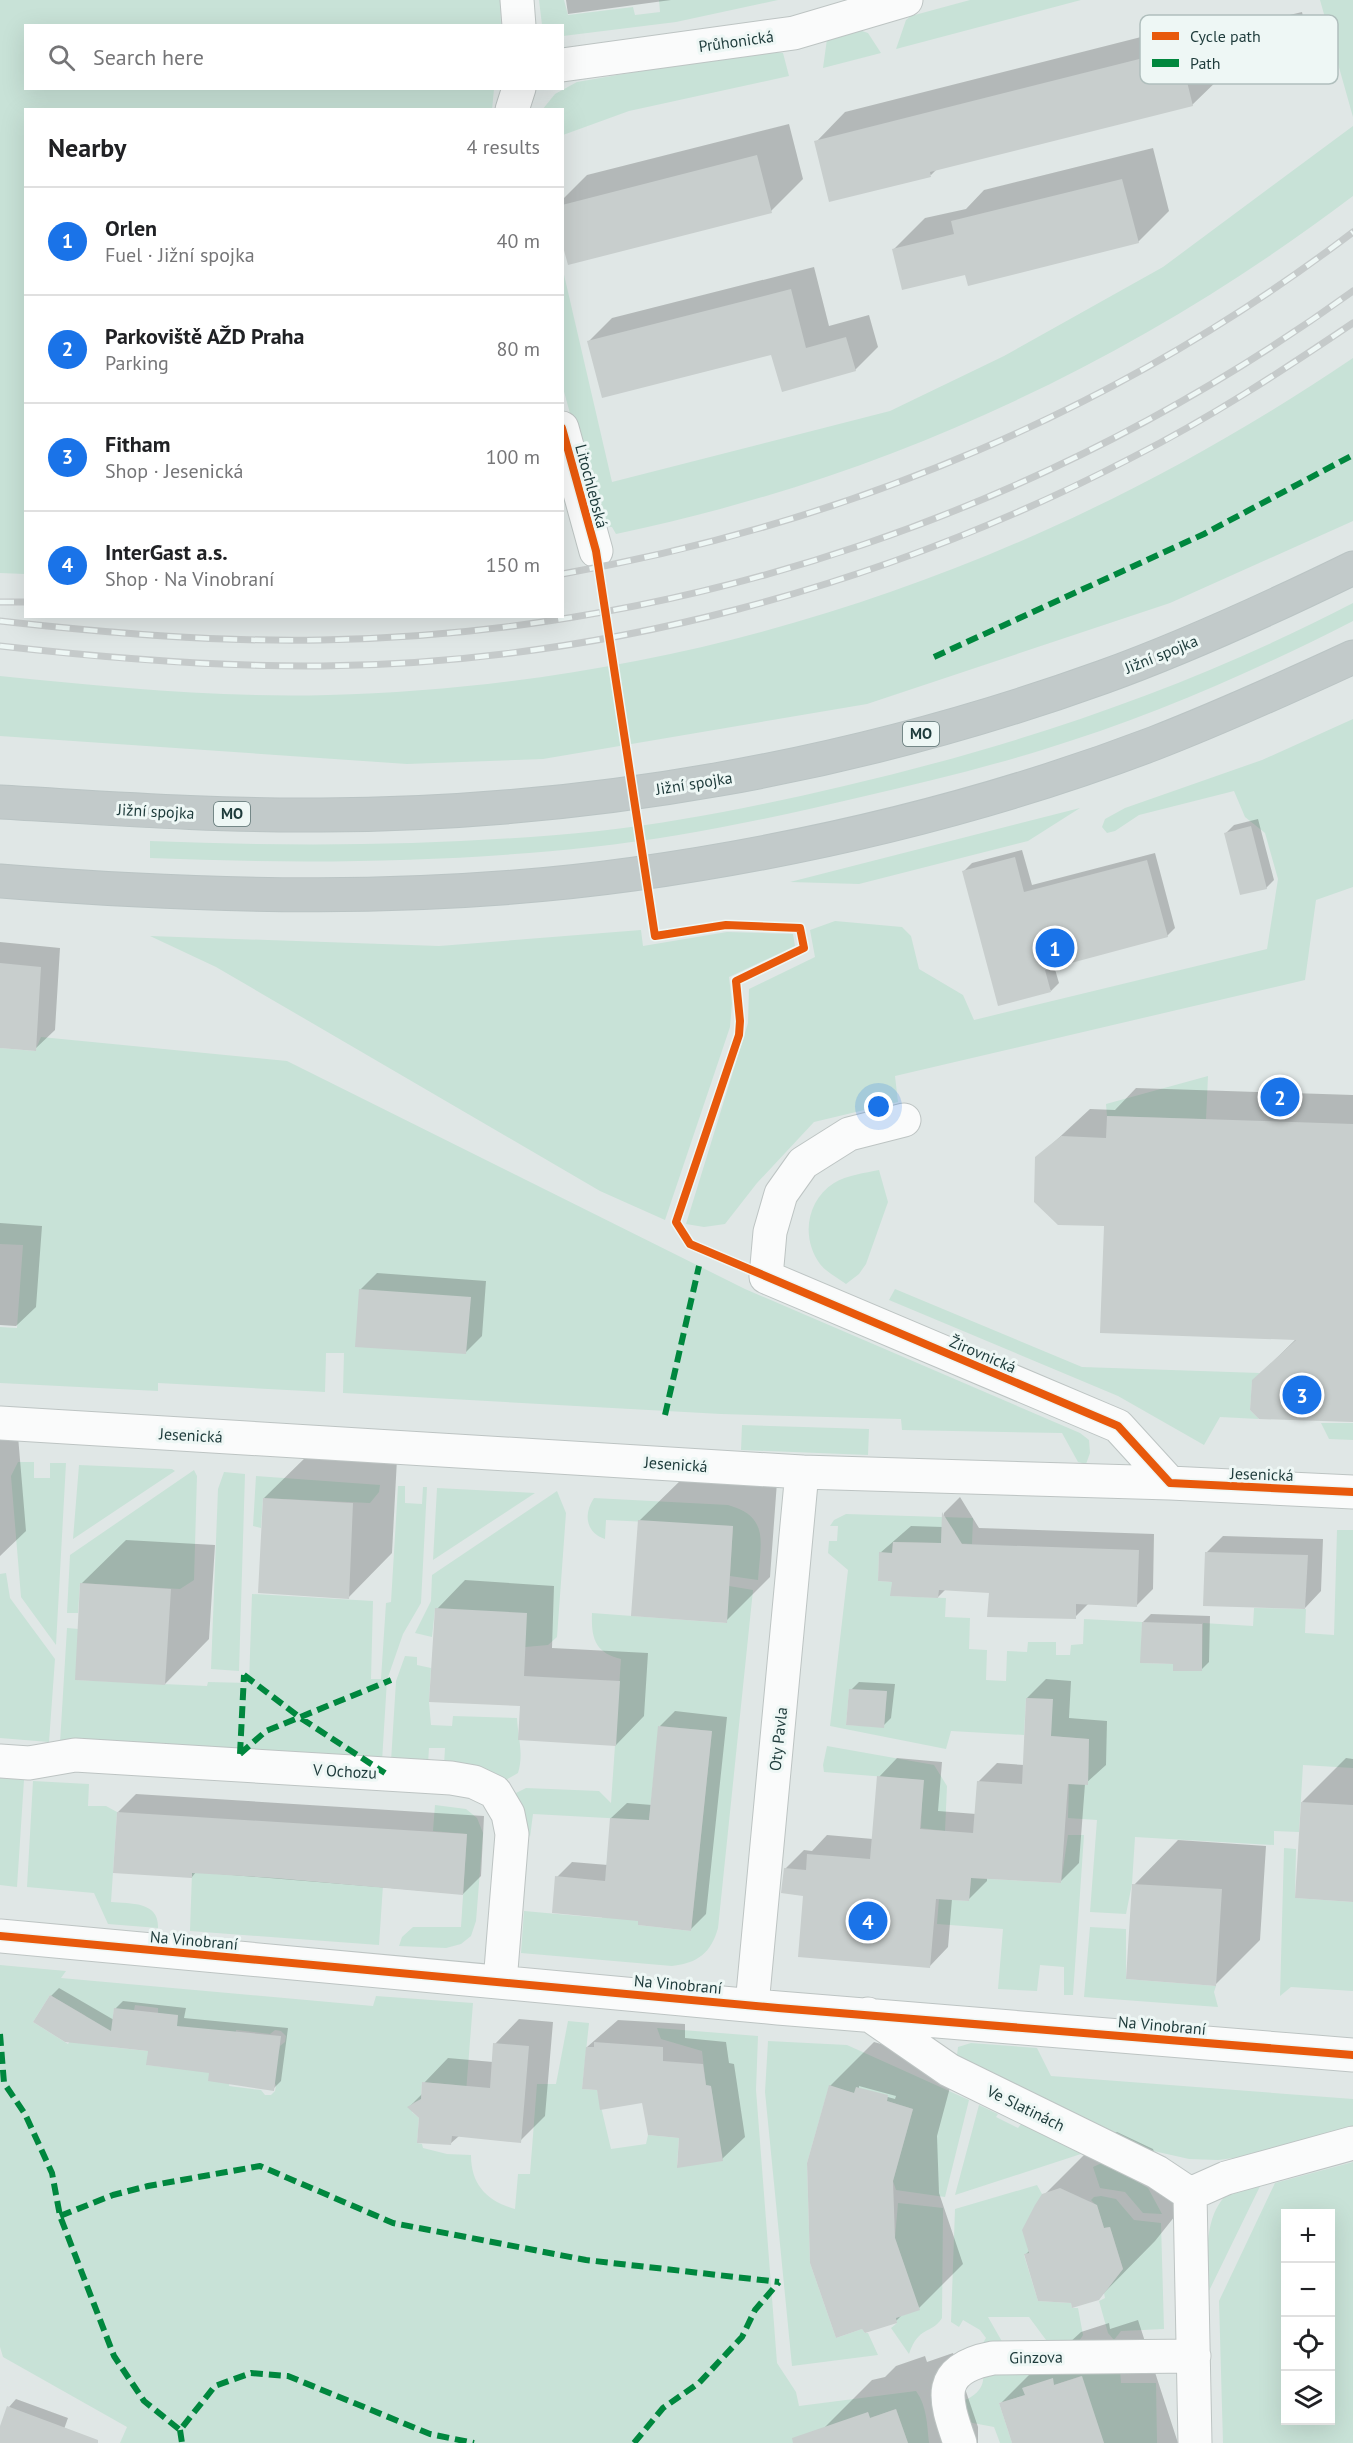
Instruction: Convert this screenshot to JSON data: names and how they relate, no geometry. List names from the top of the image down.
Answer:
{
  "streets": {
    "highway": ["Jižní spojka", "MO"],
    "street": [
      "Průhonická",
      "Litochlebská",
      "Žirovnická",
      "Jesenická",
      "Oty Pavla",
      "V Ochozu",
      "Na Vinobraní",
      "Ve Slatinách",
      "Ginzova"
    ]
  },
  "crossings": [
    ["Žirovnická", "Jesenická"],
    ["Jesenická", "Oty Pavla"],
    ["Oty Pavla", "Na Vinobraní"],
    ["V Ochozu", "Na Vinobraní"],
    ["Na Vinobraní", "Ve Slatinách"]
  ],
  "legend": ["Cycle path", "Path"],
  "page": {
    "search": "Search here",
    "heading": ["Nearby", "4 results"],
    "list": [
      {
        "mark": "1",
        "name": "Orlen",
        "note": "Fuel · Jižní spojka",
        "value": "40 m"
      },
      {
        "mark": "2",
        "name": "Parkoviště AŽD Praha",
        "note": "Parking",
        "value": "80 m"
      },
      {
        "mark": "3",
        "name": "Fitham",
        "note": "Shop · Jesenická",
        "value": "100 m"
      },
      {
        "mark": "4",
        "name": "InterGast a.s.",
        "note": "Shop · Na Vinobraní",
        "value": "150 m"
      }
    ],
    "pins": [
      "1",
      "2",
      "3",
      "4"
    ],
    "map_buttons": ["+", "−"]
  }
}
